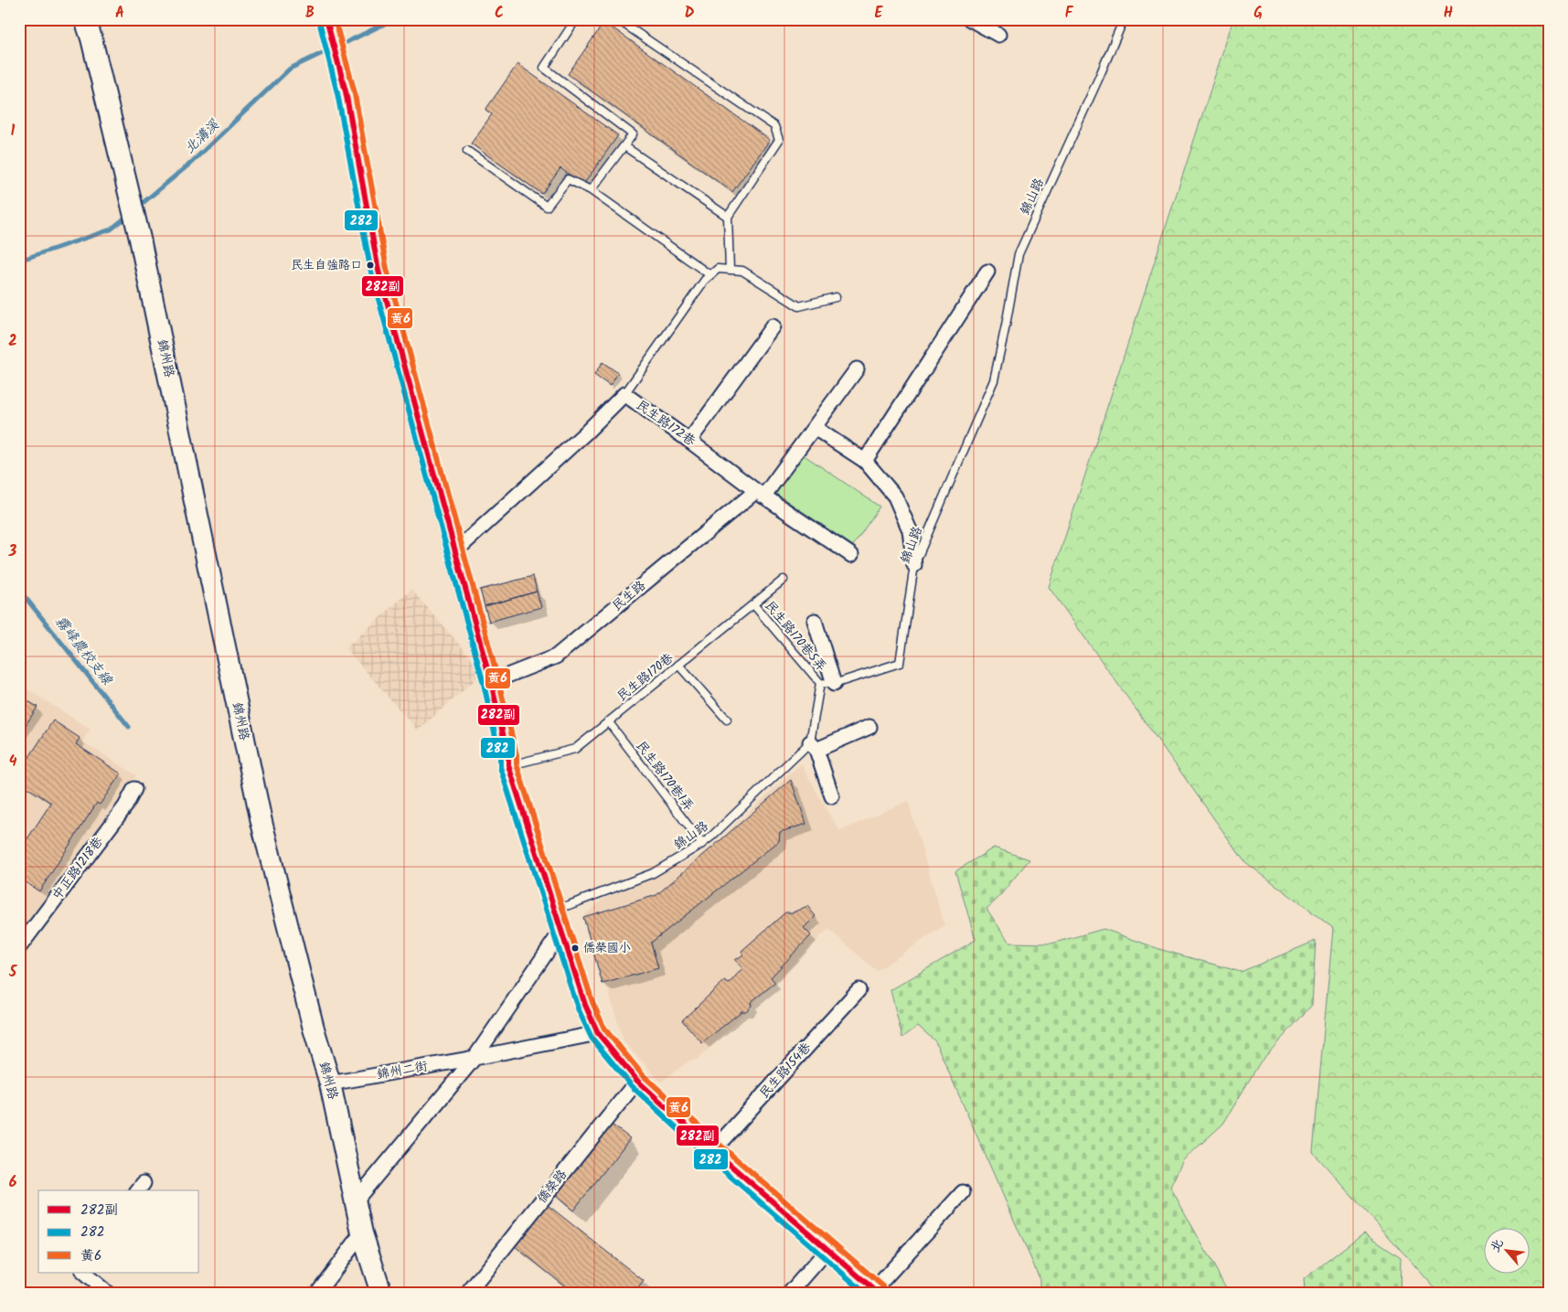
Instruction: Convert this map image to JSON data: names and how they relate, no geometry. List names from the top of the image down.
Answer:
{
  "streets": {
    "street": [
      "錦州路",
      "民生路172巷",
      "民生路",
      "中正路1218巷",
      "錦州二街",
      "民生路154巷",
      "僑榮路"
    ],
    "lane": [
      "錦山路",
      "民生路170巷5弄",
      "民生路170巷",
      "民生路170巷1弄"
    ]
  },
  "crossings": [
    ["錦山路", "民生路170巷5弄"],
    ["錦山路", "民生路170巷1弄"],
    ["錦州路", "錦州二街"],
    ["民生路172巷", "民生路"],
    ["民生路170巷5弄", "民生路170巷"],
    ["民生路170巷", "民生路170巷1弄"]
  ],
  "water": ["北溝溪", "霧峰農校支線"],
  "places": ["民生自強路口", "僑榮國小"],
  "lines": ["transit line 282副", "transit line 黃6", "transit line 282"],
  "legend": ["282副", "282", "黃6"],
  "north": "top left",
  "grid": {
    "columns": [
      "A",
      "B",
      "C",
      "D",
      "E",
      "F",
      "G",
      "H"
    ],
    "rows": [
      "1",
      "2",
      "3",
      "4",
      "5",
      "6"
    ]
  }
}
